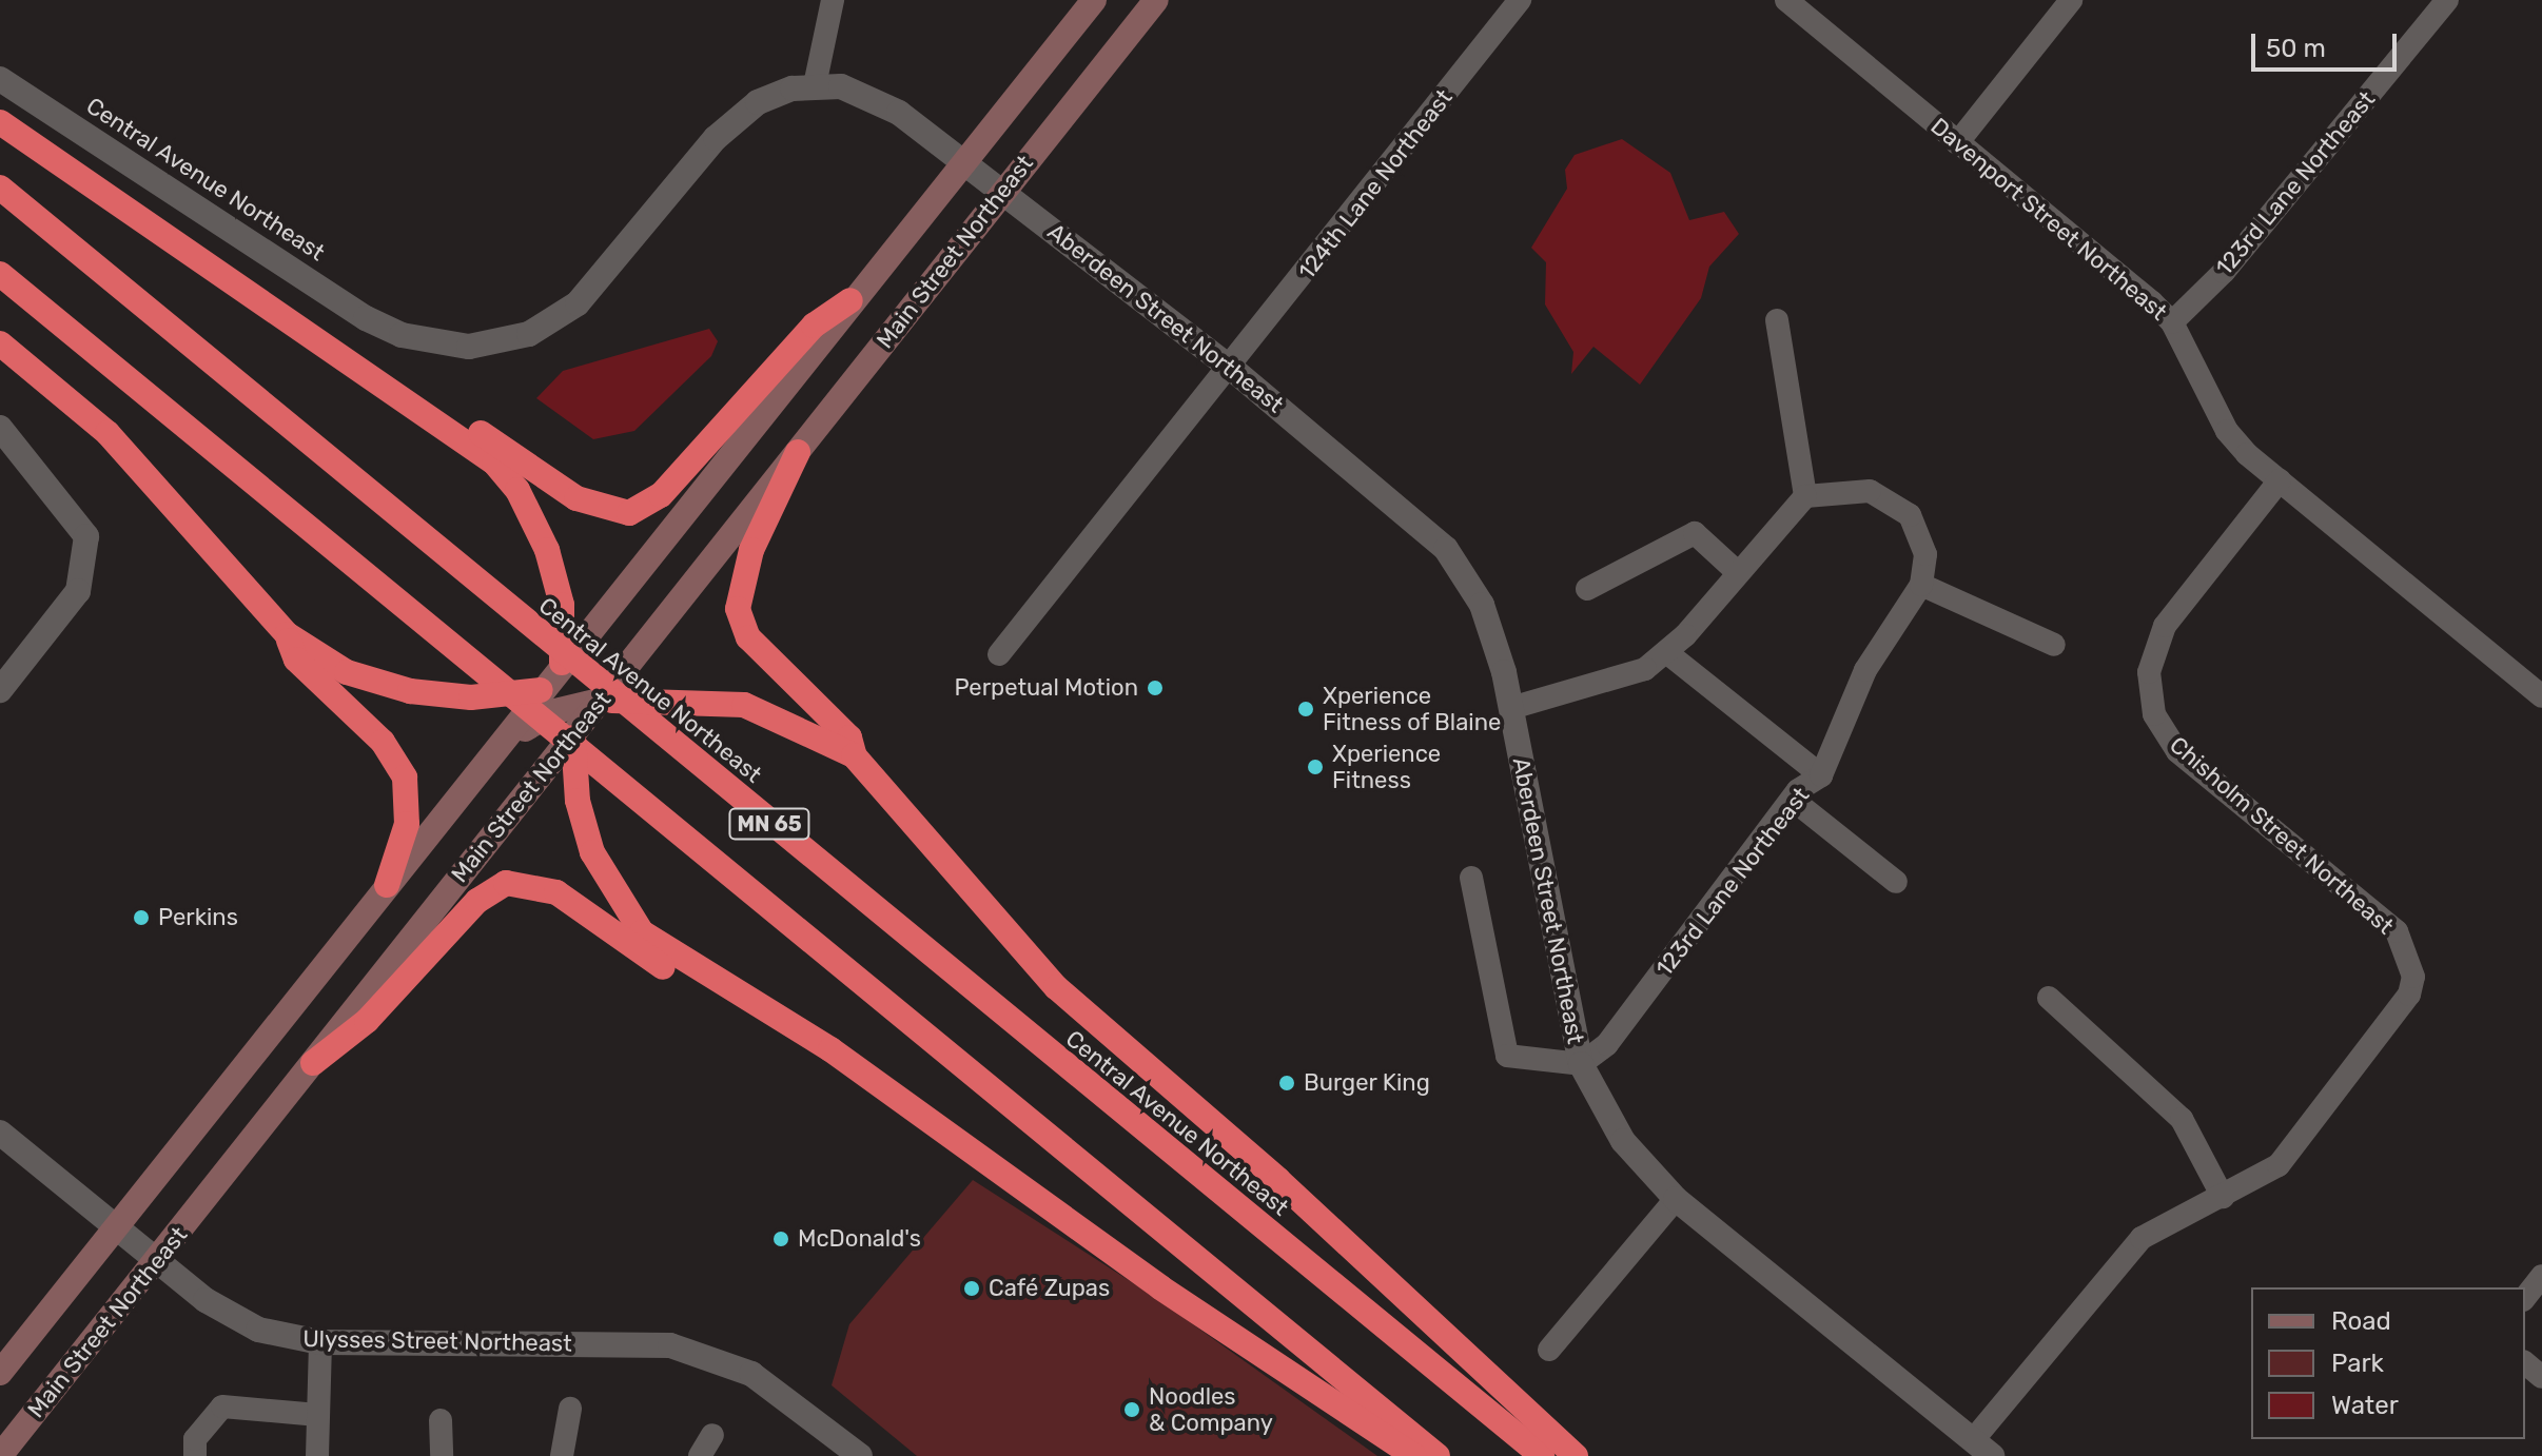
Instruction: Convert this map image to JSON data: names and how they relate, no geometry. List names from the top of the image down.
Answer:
{
  "streets": {
    "highway": ["Central Avenue Northeast", "MN 65"],
    "main road": ["Main Street Northeast"],
    "street": [
      "123rd Lane Northeast",
      "124th Lane Northeast",
      "Davenport Street Northeast",
      "Aberdeen Street Northeast",
      "Chisholm Street Northeast",
      "Ulysses Street Northeast"
    ]
  },
  "crossings": [
    ["Central Avenue Northeast", "Main Street Northeast"],
    ["Central Avenue Northeast", "Aberdeen Street Northeast"],
    ["123rd Lane Northeast", "Davenport Street Northeast"],
    ["123rd Lane Northeast", "Aberdeen Street Northeast"],
    ["124th Lane Northeast", "Aberdeen Street Northeast"],
    ["Davenport Street Northeast", "Chisholm Street Northeast"],
    ["Main Street Northeast", "Aberdeen Street Northeast"],
    ["Main Street Northeast", "Ulysses Street Northeast"]
  ],
  "places": [
    "Perpetual Motion",
    "Xperience Fitness of Blaine",
    "Xperience Fitness",
    "Perkins",
    "Burger King",
    "McDonald's",
    "Café Zupas",
    "Noodles & Company"
  ],
  "legend": ["Road", "Park", "Water"],
  "scale_bar": "50 m"
}
